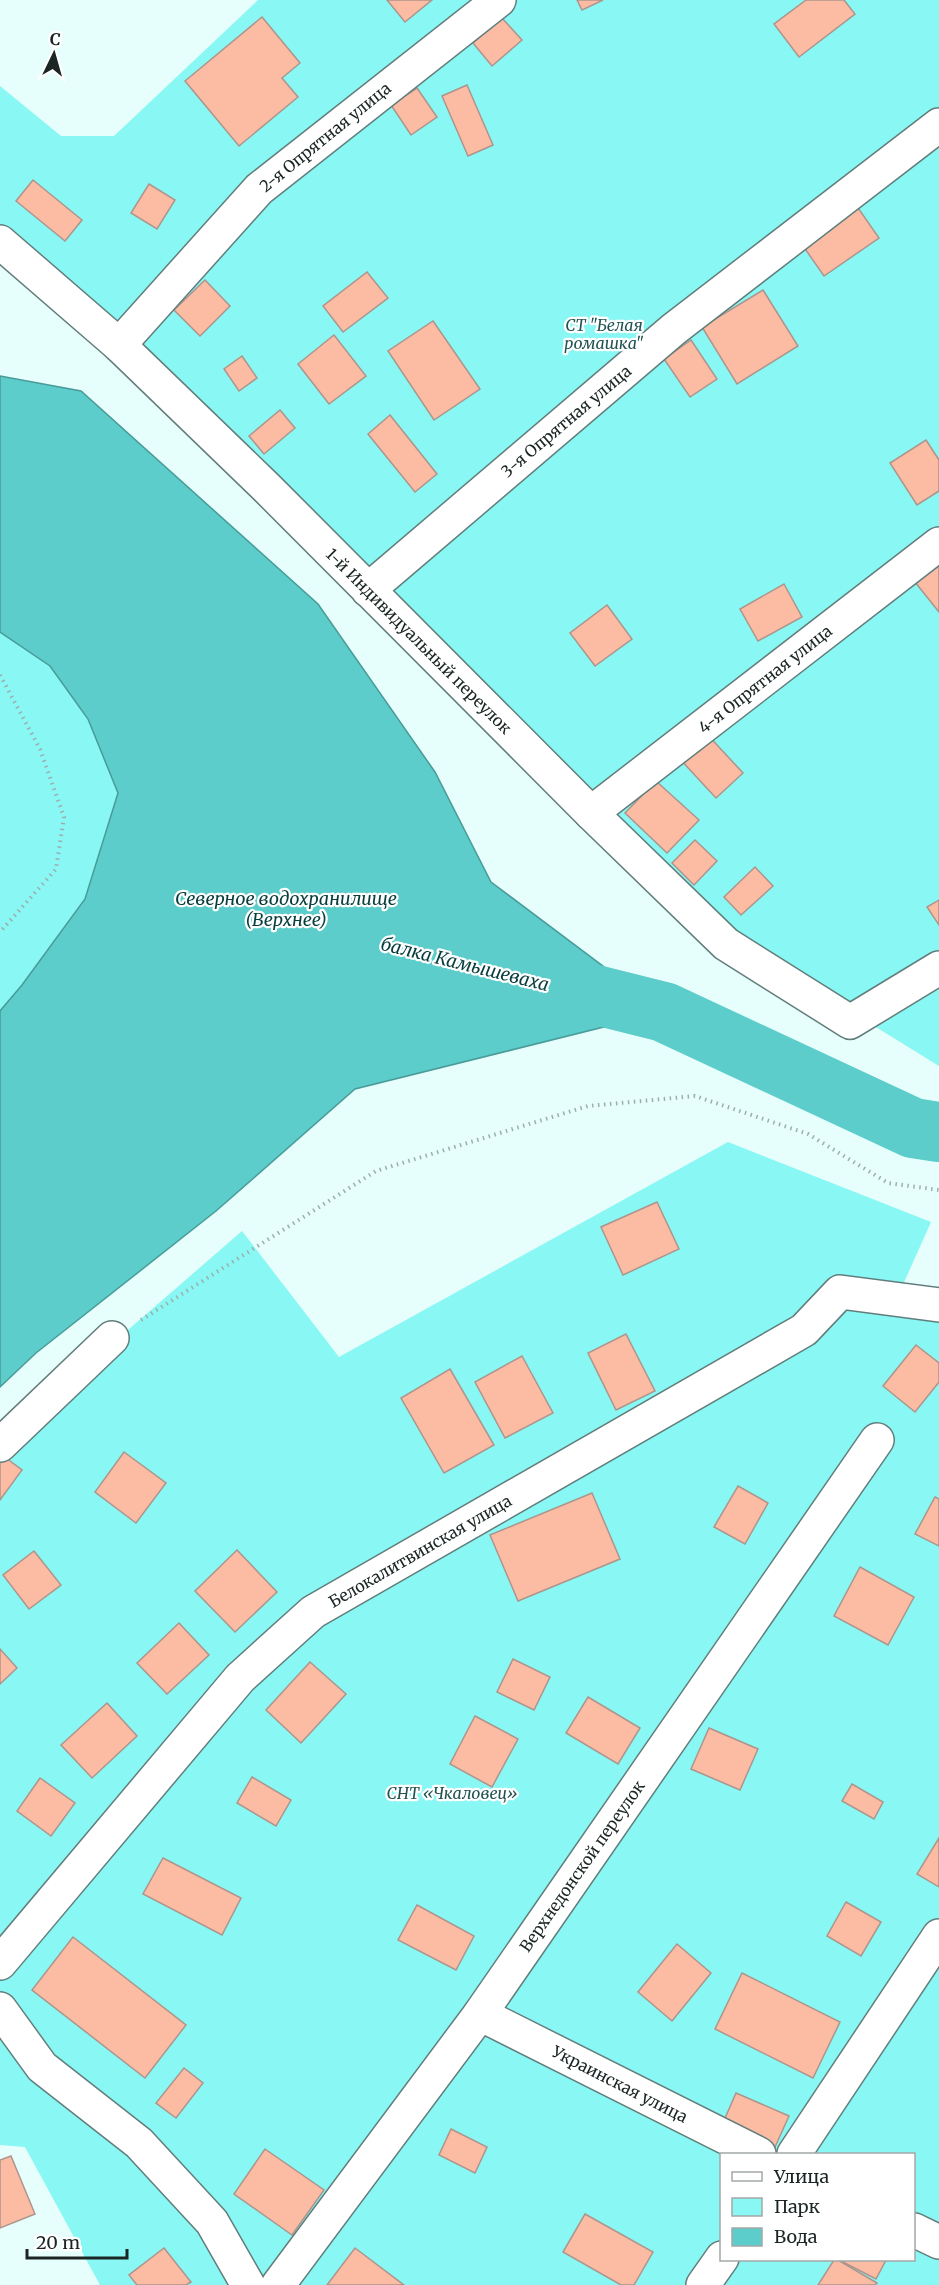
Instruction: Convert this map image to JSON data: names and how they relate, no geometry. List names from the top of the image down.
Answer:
{
  "streets": {
    "street": [
      "2-я Опрятная улица",
      "3-я Опрятная улица",
      "1-й Индивидуальный переулок",
      "4-я Опрятная улица",
      "Белокалитвинская улица",
      "Верхнедонской переулок",
      "Украинская улица"
    ]
  },
  "crossings": [
    ["2-я Опрятная улица", "1-й Индивидуальный переулок"],
    ["3-я Опрятная улица", "1-й Индивидуальный переулок"],
    ["1-й Индивидуальный переулок", "4-я Опрятная улица"],
    ["Верхнедонской переулок", "Украинская улица"]
  ],
  "water": ["Северное водохранилище (Верхнее)", "балка Камышеваха"],
  "parks": ["СТ \"Белая ромашка\"", "СНТ «Чкаловец»"],
  "legend": ["Улица", "Парк", "Вода"],
  "scale_bar": "20 m",
  "north": "top"
}
